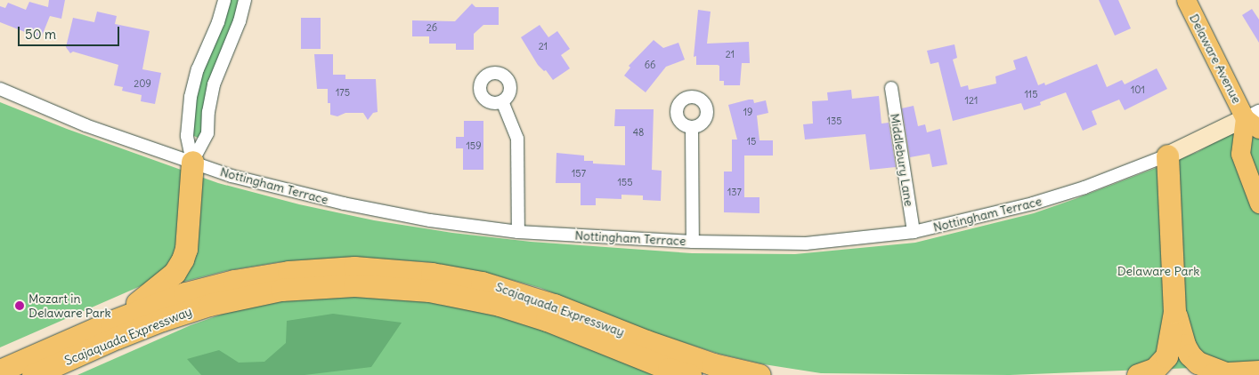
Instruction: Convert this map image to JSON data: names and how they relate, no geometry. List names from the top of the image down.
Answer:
{
  "streets": {
    "highway": ["Scajaquada Expressway"],
    "main road": ["Delaware Avenue"],
    "street": ["Middlebury Lane", "Nottingham Terrace"]
  },
  "crossings": [
    ["Delaware Avenue", "Nottingham Terrace"],
    ["Middlebury Lane", "Nottingham Terrace"]
  ],
  "parks": ["Delaware Park"],
  "places": ["Mozart in Delaware Park"],
  "house_numbers": [
    "26",
    "21",
    "21",
    "66",
    "209",
    "101",
    "175",
    "115",
    "121",
    "19",
    "135",
    "48",
    "15",
    "159",
    "157",
    "155",
    "137"
  ],
  "scale_bar": "50 m"
}
